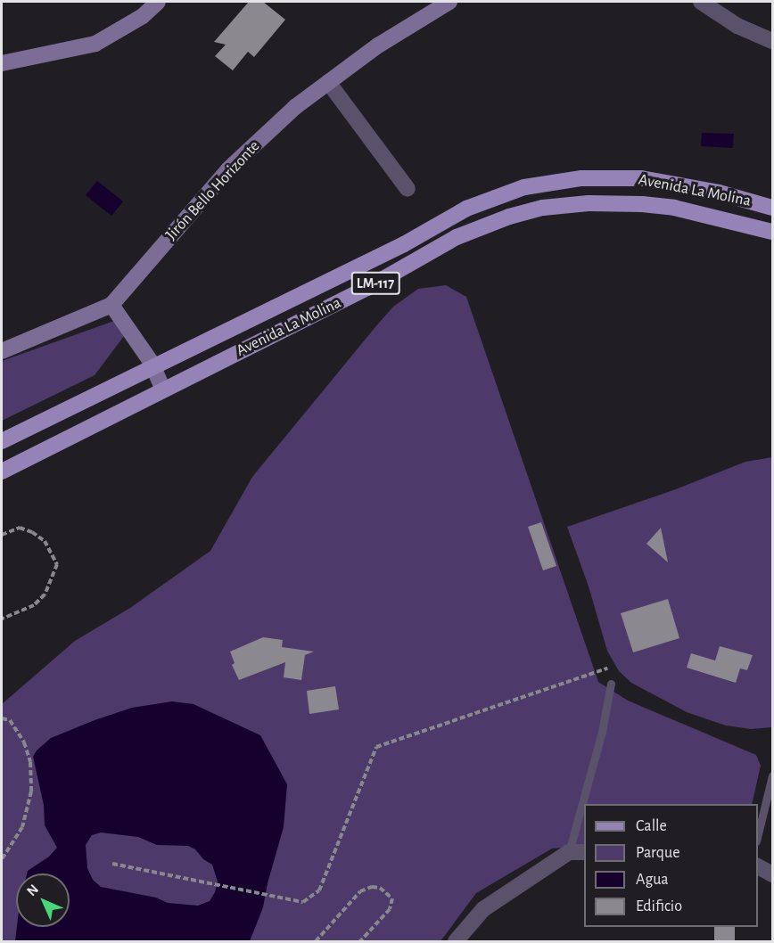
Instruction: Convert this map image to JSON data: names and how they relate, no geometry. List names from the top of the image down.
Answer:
{
  "streets": {
    "main road": ["Avenida La Molina", "LM-117"],
    "street": ["Jirón Bello Horizonte"]
  },
  "legend": [
    "Calle",
    "Parque",
    "Agua",
    "Edificio"
  ],
  "north": "top left"
}
